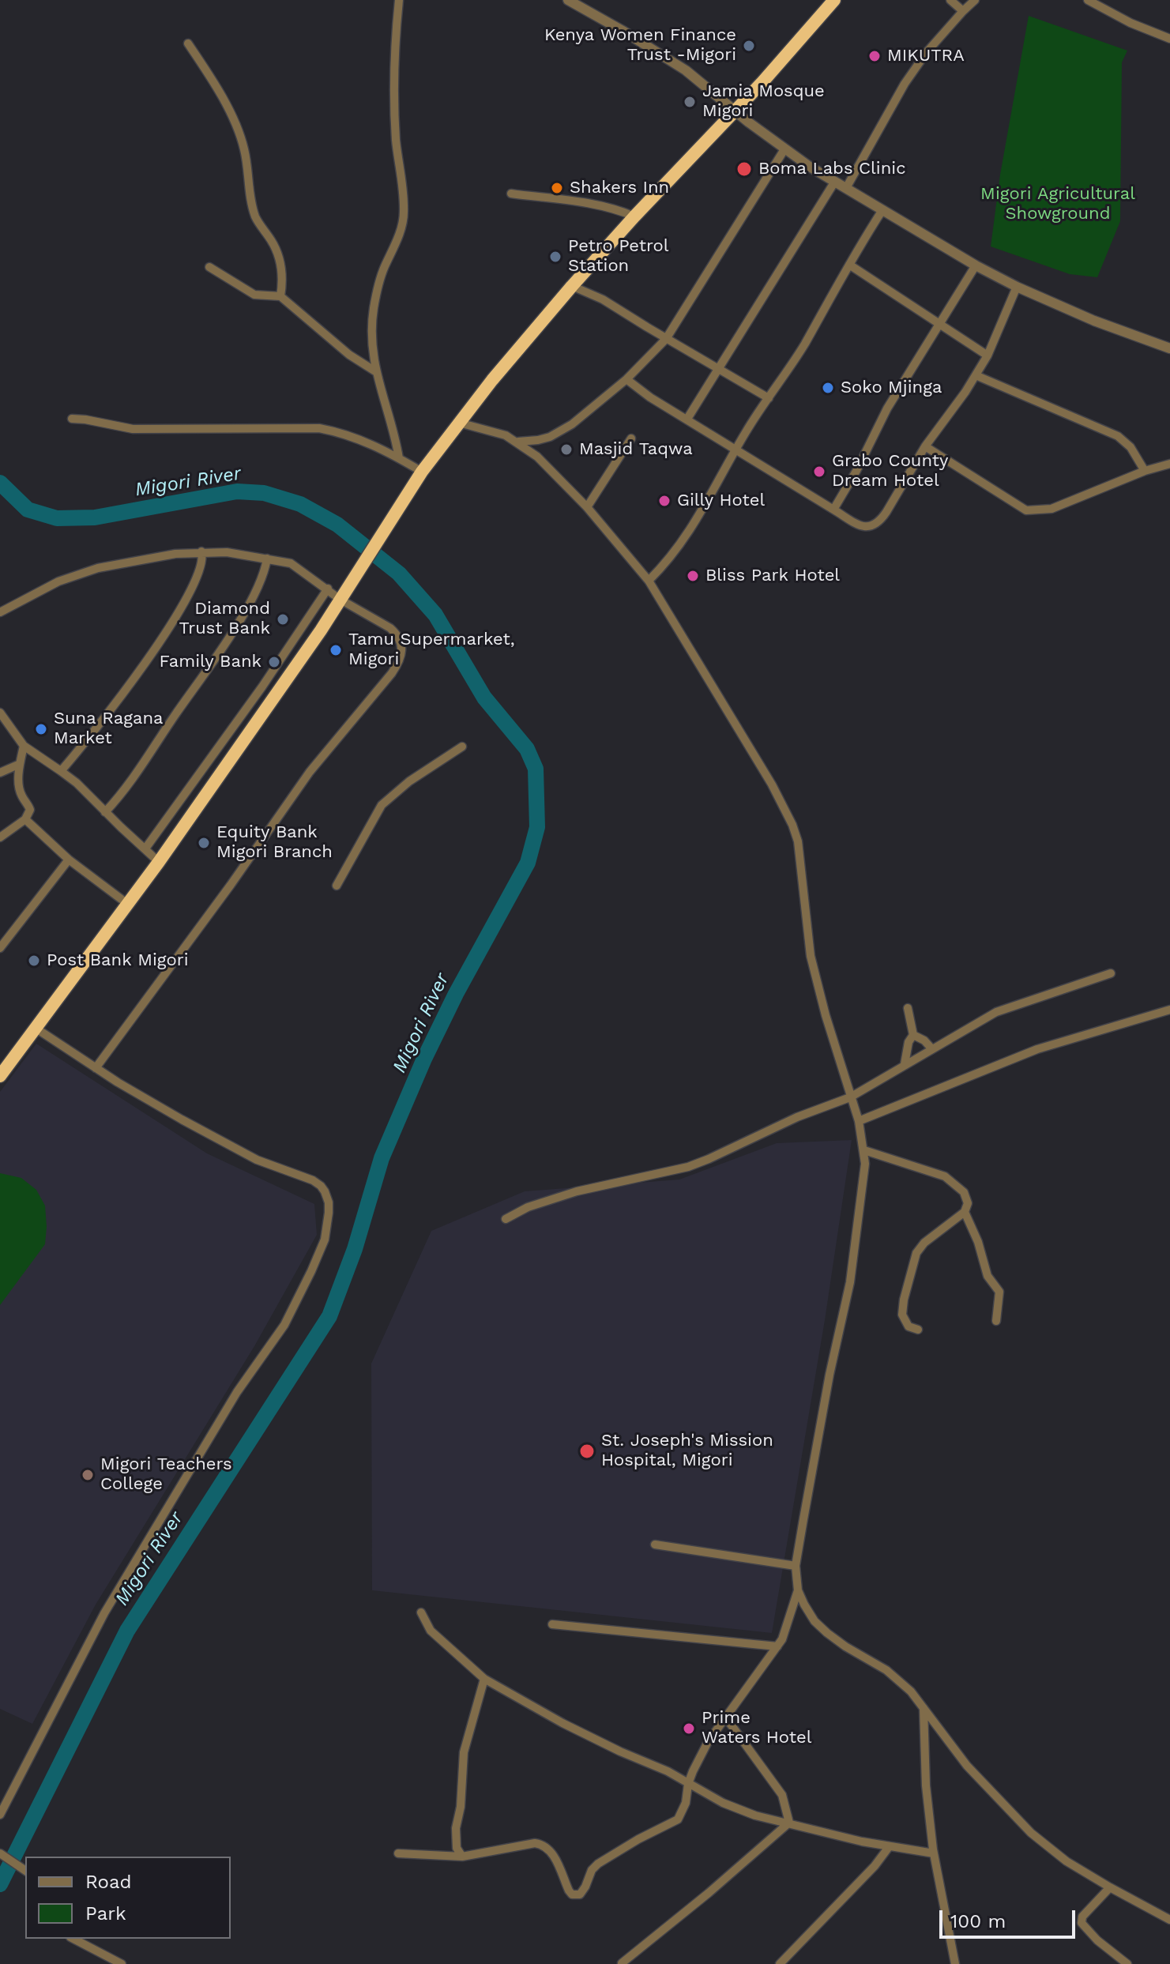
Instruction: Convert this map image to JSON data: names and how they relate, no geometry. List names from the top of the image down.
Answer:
{
  "water": ["Migori River"],
  "parks": ["Migori Agricultural Showground"],
  "places": [
    "Kenya Women Finance Trust -Migori",
    "MIKUTRA",
    "Jamia Mosque Migori",
    "Boma Labs Clinic",
    "Shakers Inn",
    "Petro Petrol Station",
    "Soko Mjinga",
    "Masjid Taqwa",
    "Grabo County Dream Hotel",
    "Gilly Hotel",
    "Bliss Park Hotel",
    "Diamond Trust Bank",
    "Tamu Supermarket, Migori",
    "Family Bank",
    "Suna Ragana Market",
    "Equity Bank Migori Branch",
    "Post Bank Migori",
    "St. Joseph's Mission Hospital, Migori",
    "Migori Teachers College",
    "Prime Waters Hotel"
  ],
  "legend": ["Road", "Park"],
  "scale_bar": "100 m"
}
